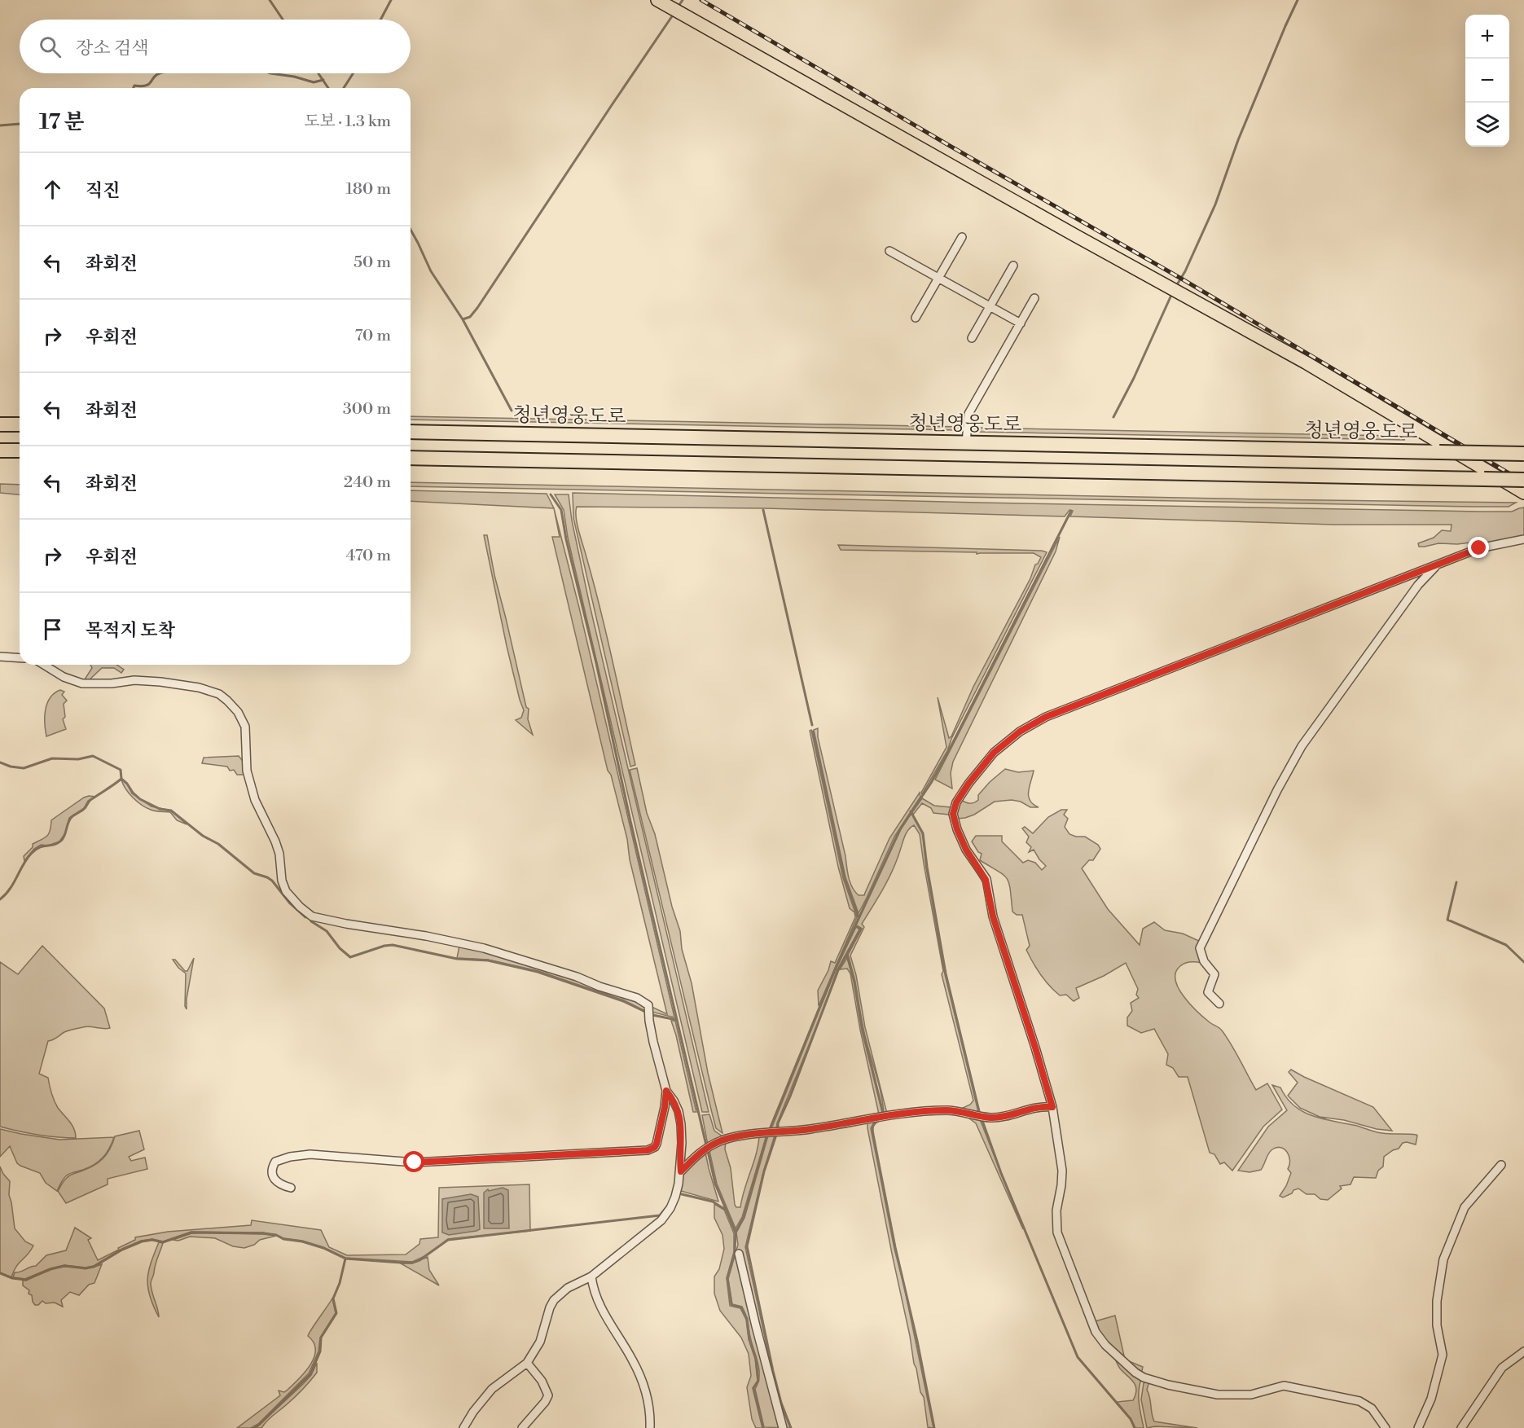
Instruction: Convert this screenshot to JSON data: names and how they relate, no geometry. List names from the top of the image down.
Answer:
{
  "streets": {
    "highway": ["청년영웅도로"]
  },
  "page": {
    "map_buttons": ["+", "−"],
    "search": "장소 검색",
    "heading": ["17 분", "도보 · 1.3 km"],
    "list": [
      ["직진", "180 m"],
      ["좌회전", "50 m"],
      ["우회전", "70 m"],
      ["좌회전", "300 m"],
      ["좌회전", "240 m"],
      ["우회전", "470 m"],
      "목적지 도착"
    ]
  }
}
